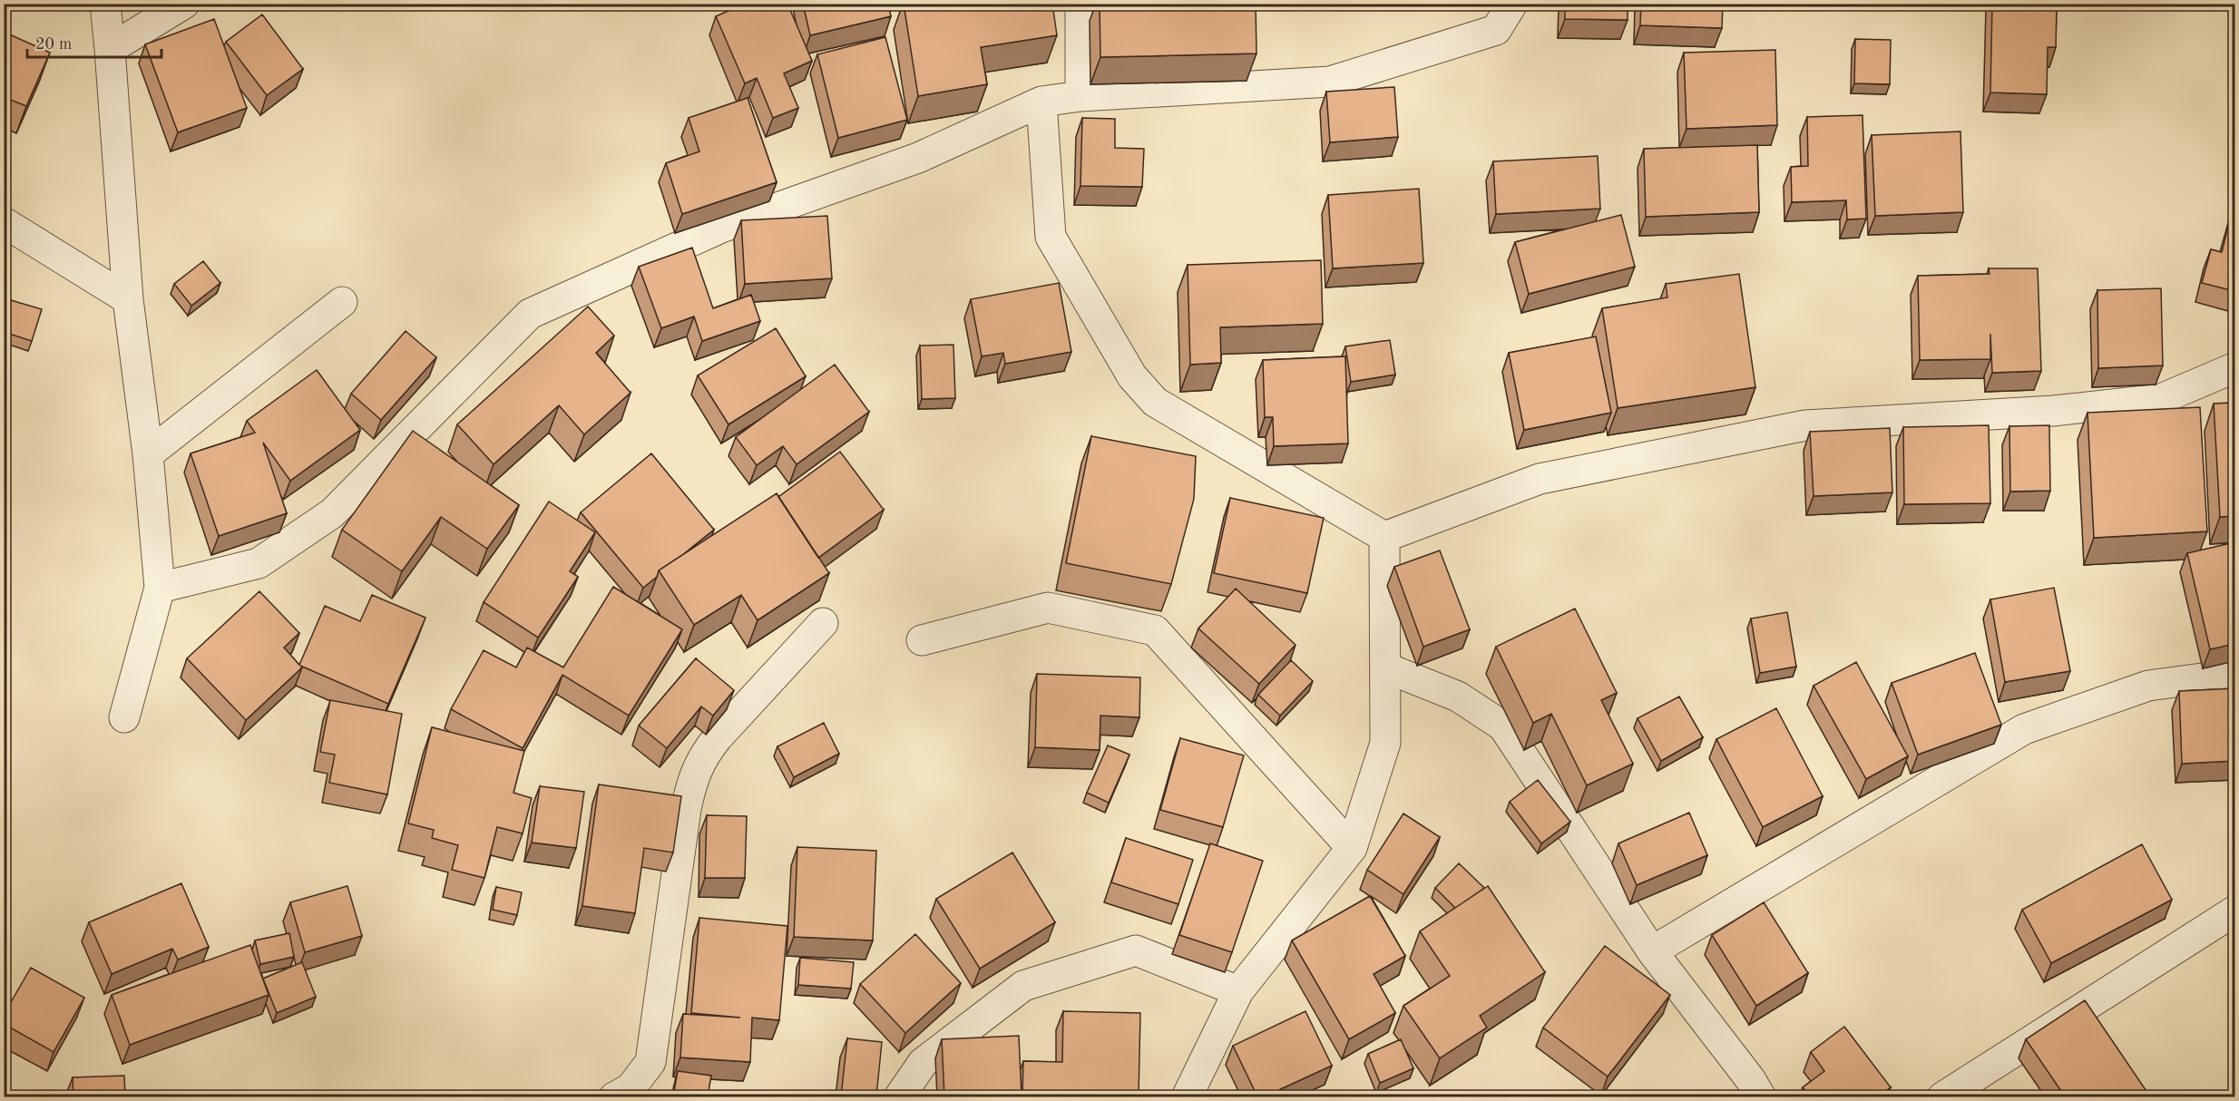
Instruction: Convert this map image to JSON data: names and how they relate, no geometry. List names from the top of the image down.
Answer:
{
  "scale_bar": "20 m"
}
